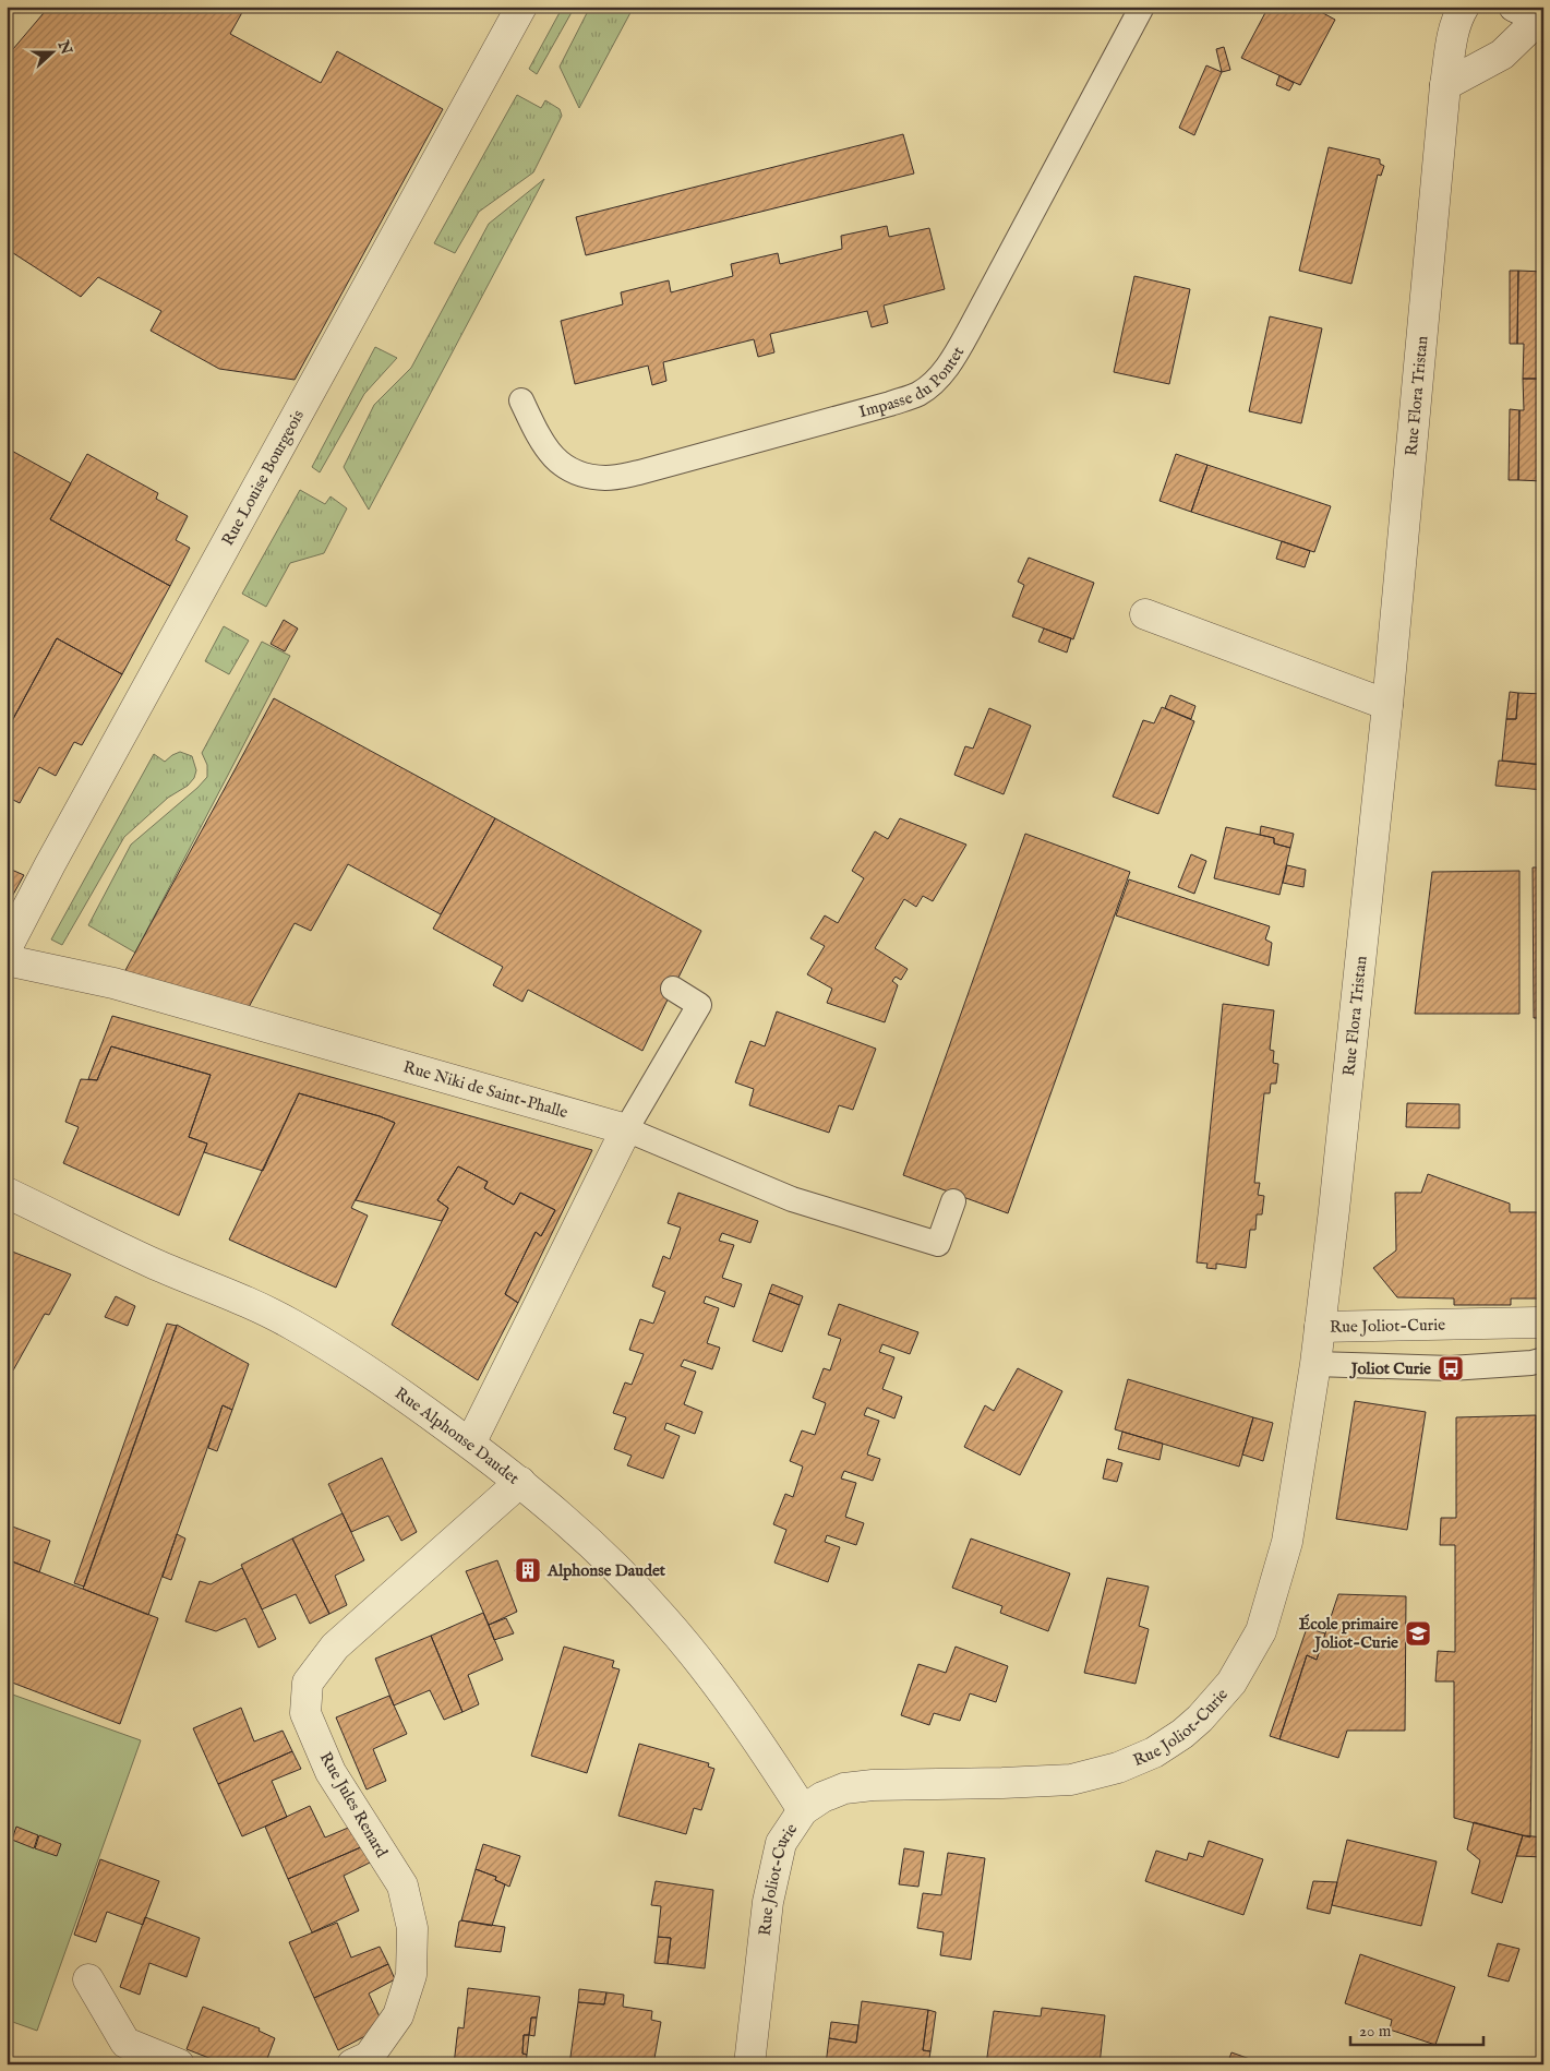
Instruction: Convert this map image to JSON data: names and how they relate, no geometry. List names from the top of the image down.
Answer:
{
  "streets": {
    "street": [
      "Rue Flora Tristan",
      "Rue Louise Bourgeois",
      "Rue Niki de Saint-Phalle",
      "Rue Joliot-Curie",
      "Rue Alphonse Daudet",
      "Rue Jules Renard"
    ],
    "lane": ["Impasse du Pontet"]
  },
  "crossings": [
    ["Rue Flora Tristan", "Rue Joliot-Curie"],
    ["Rue Joliot-Curie", "Rue Alphonse Daudet"],
    ["Rue Alphonse Daudet", "Rue Jules Renard"]
  ],
  "places": {
    "bus stop": ["Joliot Curie"],
    "building": ["Alphonse Daudet"],
    "school or university": ["École primaire Joliot-Curie"]
  },
  "scale_bar": "20 m",
  "north": "right"
}
